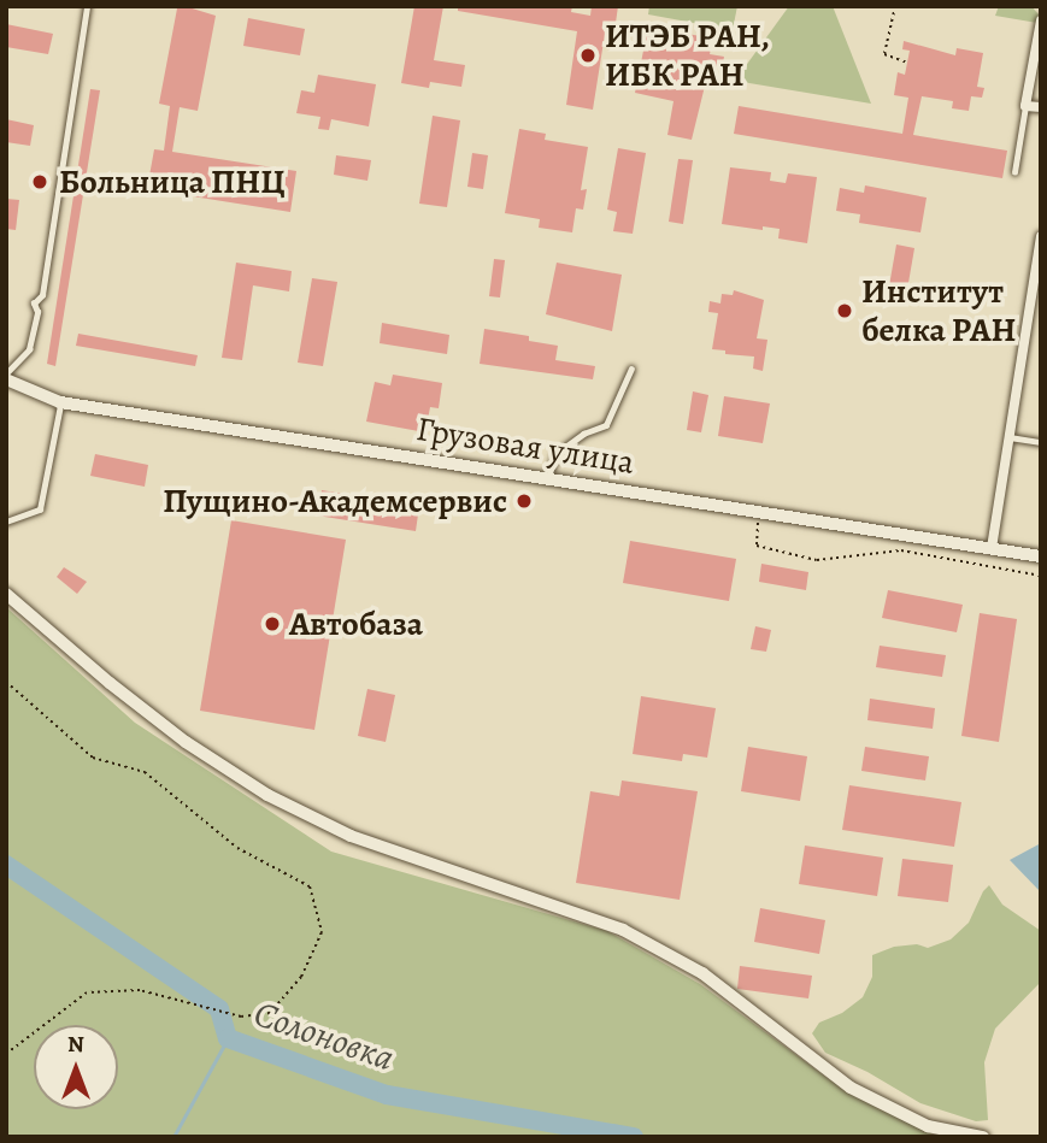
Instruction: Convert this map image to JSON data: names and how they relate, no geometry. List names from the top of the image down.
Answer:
{
  "streets": {
    "street": ["Грузовая улица"]
  },
  "water": ["Солоновка"],
  "places": [
    "ИТЭБ РАН, ИБК РАН",
    "Больница ПНЦ",
    "Институт белка РАН",
    "Пущино-Академсервис",
    "Автобаза"
  ],
  "north": "top"
}
